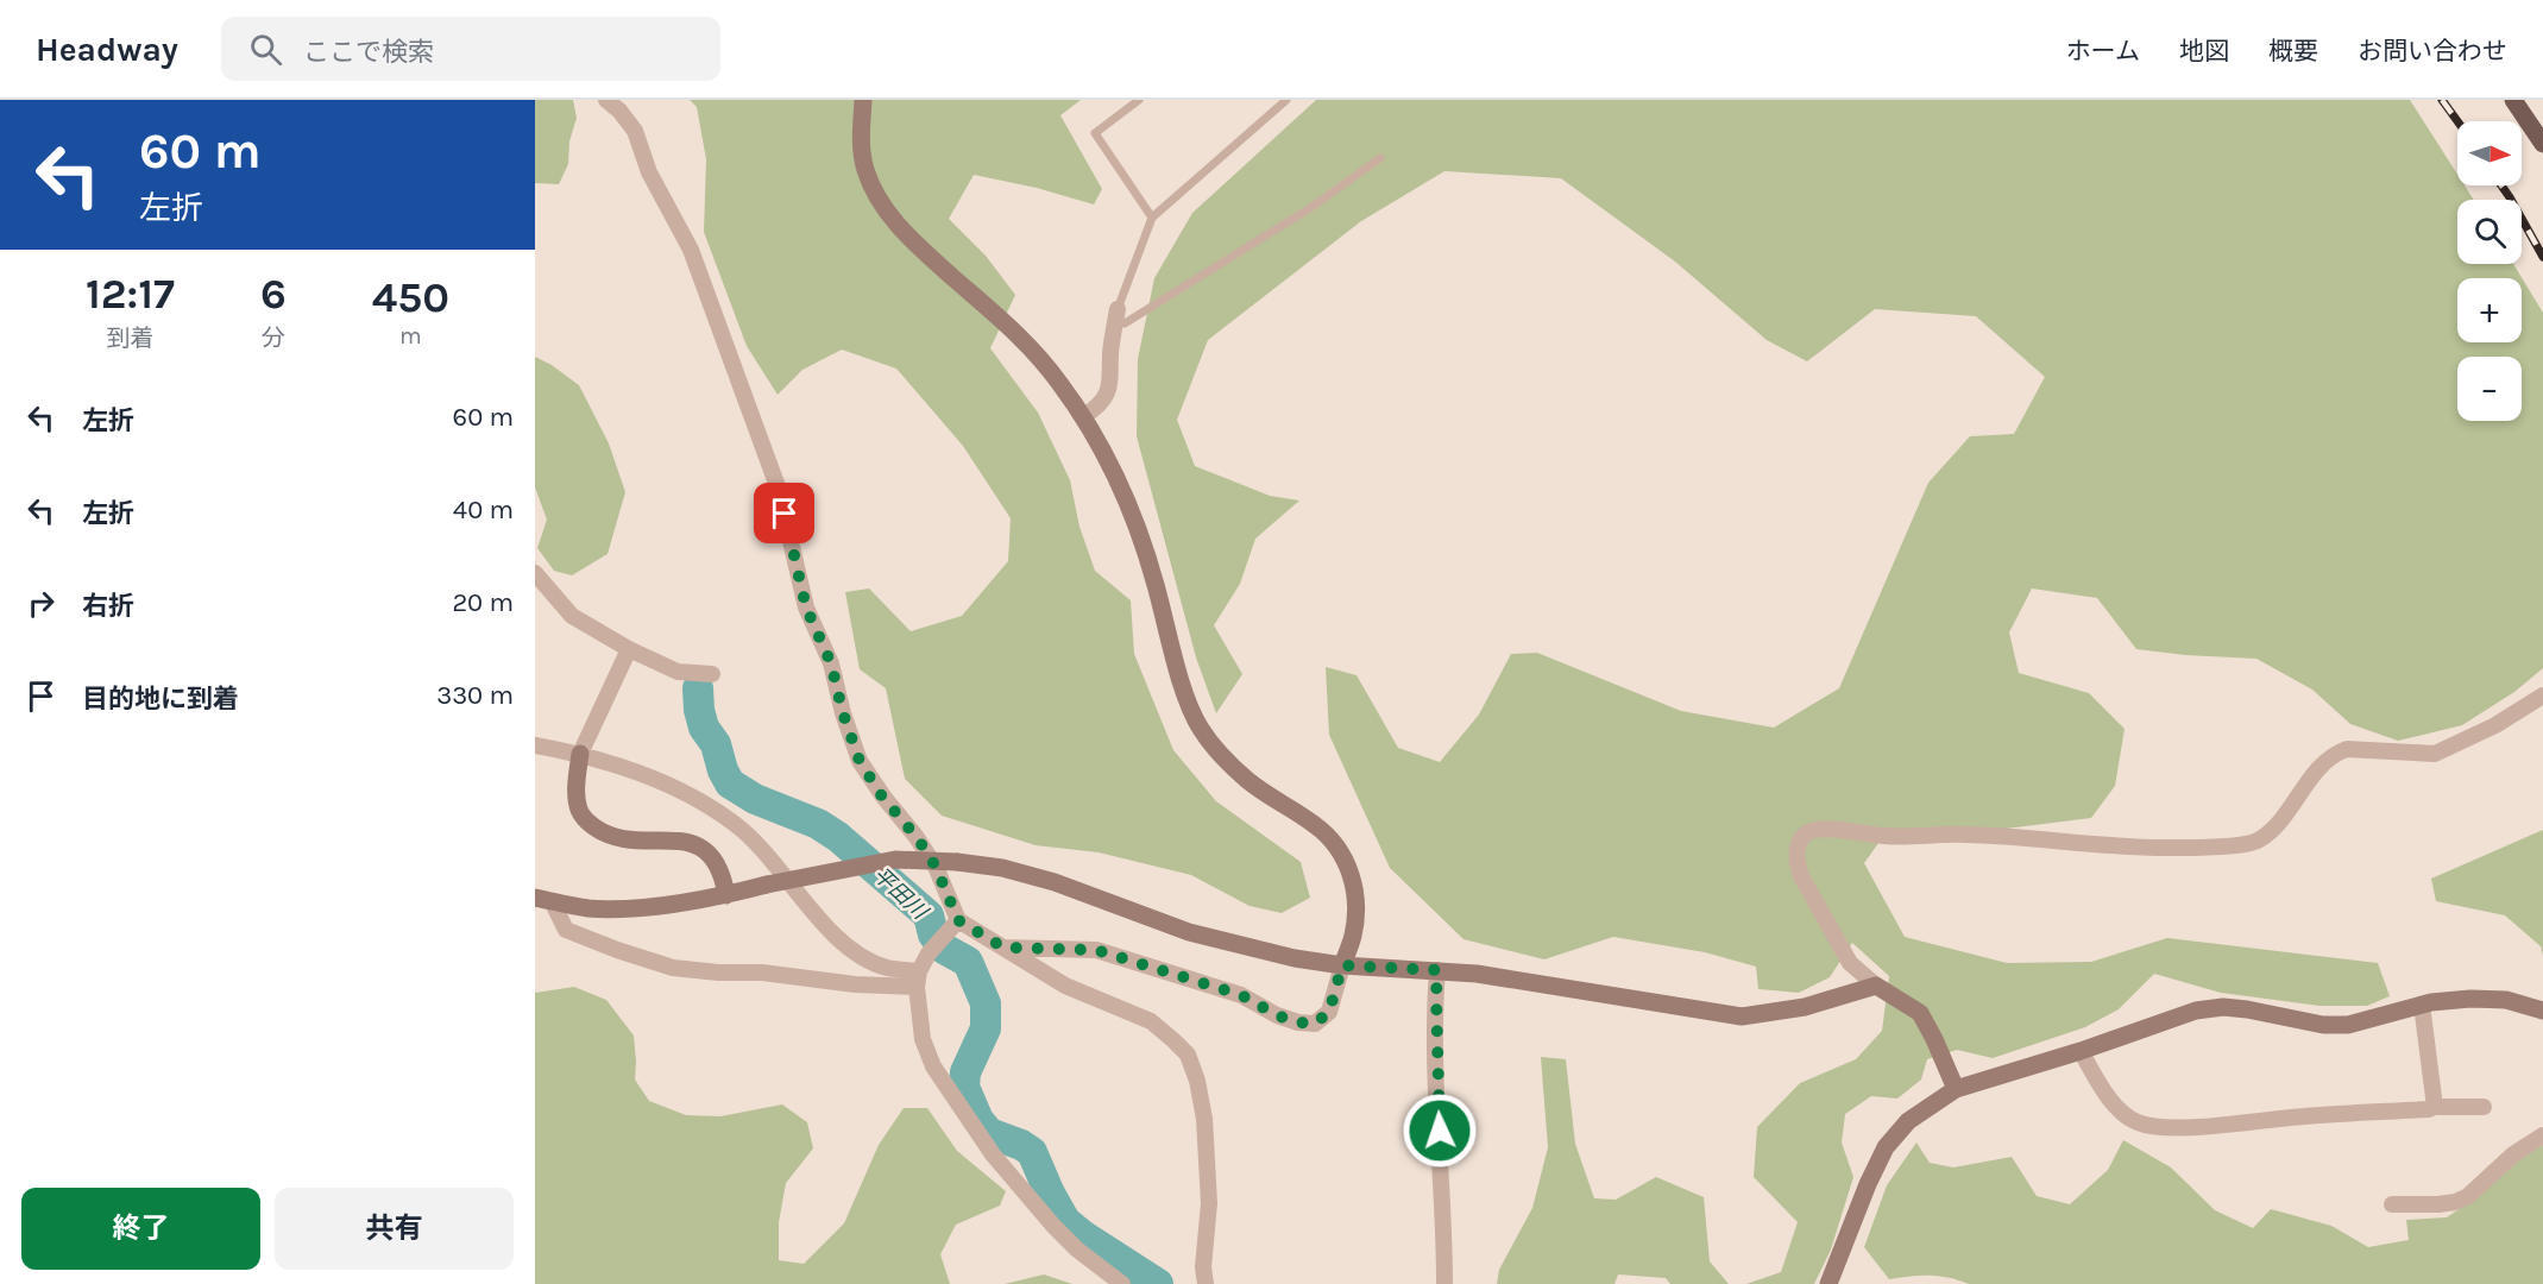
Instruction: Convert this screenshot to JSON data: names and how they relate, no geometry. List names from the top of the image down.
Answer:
{
  "water": ["平田川"],
  "north": "right",
  "page": {
    "header": "Headway",
    "search": "ここで検索",
    "nav": [
      "ホーム",
      "地図",
      "概要",
      "お問い合わせ"
    ],
    "turn": ["60 m", "左折"],
    "map_buttons": ["+", "−"],
    "eta": [
      "12:17",
      "到着",
      "6",
      "分",
      "450",
      "m"
    ],
    "list": [
      {
        "name": "左折",
        "value": "60 m"
      },
      {
        "name": "左折",
        "value": "40 m"
      },
      {
        "name": "右折",
        "value": "20 m"
      },
      {
        "name": "目的地に到着",
        "value": "330 m"
      }
    ],
    "buttons": ["終了", "共有"]
  }
}
